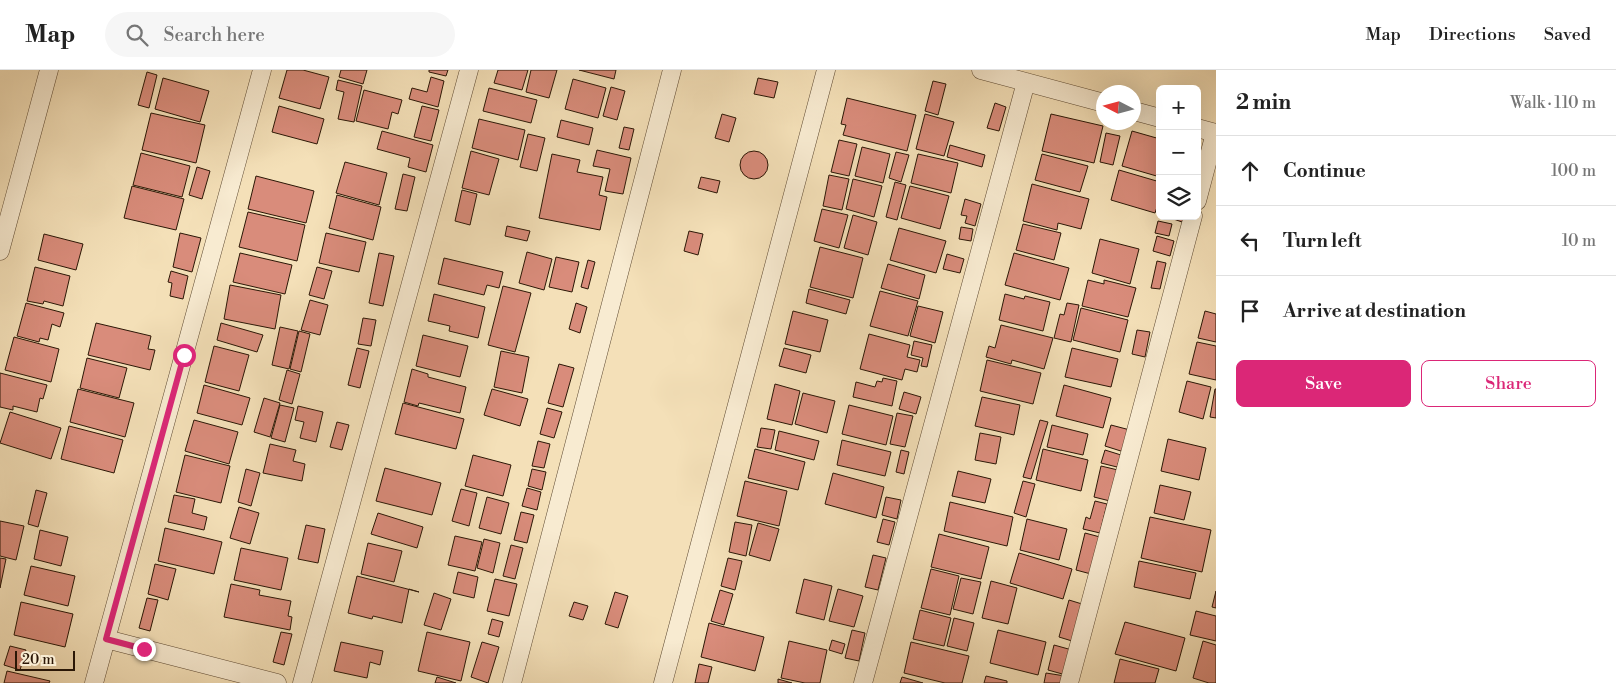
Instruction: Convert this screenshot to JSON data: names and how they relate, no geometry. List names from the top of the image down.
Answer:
{
  "scale_bar": "20 m",
  "north": "left",
  "page": {
    "header": "Map",
    "search": "Search here",
    "nav": ["Map", "Directions", "Saved"],
    "heading": ["2 min", "Walk · 110 m"],
    "map_buttons": ["+", "−"],
    "list": [
      ["Continue", "100 m"],
      ["Turn left", "10 m"],
      "Arrive at destination"
    ],
    "buttons": ["Save", "Share"],
    "scale": "20 m"
  }
}
